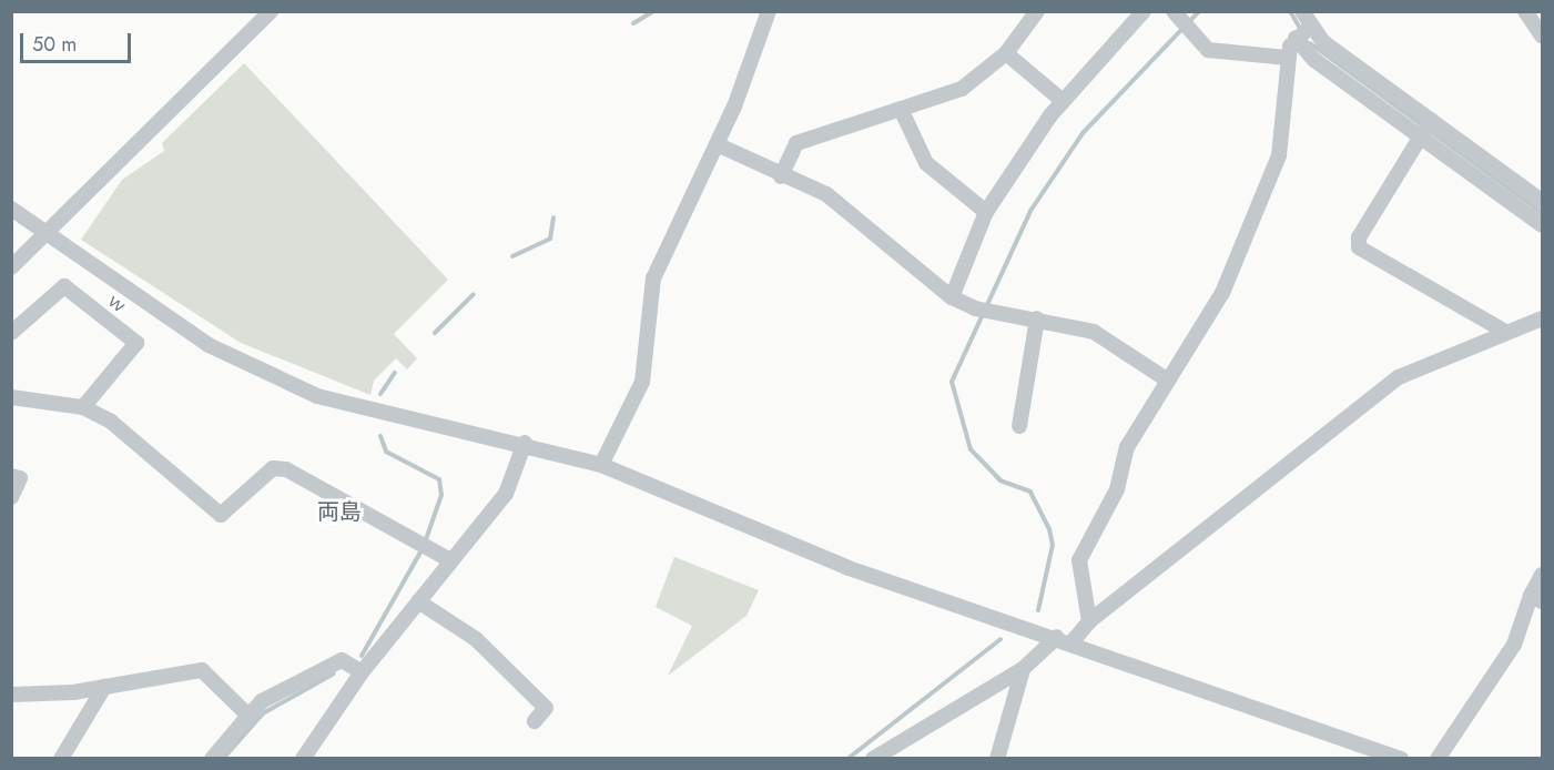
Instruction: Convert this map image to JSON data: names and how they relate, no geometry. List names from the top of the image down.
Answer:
{
  "streets": {
    "street": ["ｗ"]
  },
  "districts": ["両島"],
  "scale_bar": "50 m"
}
